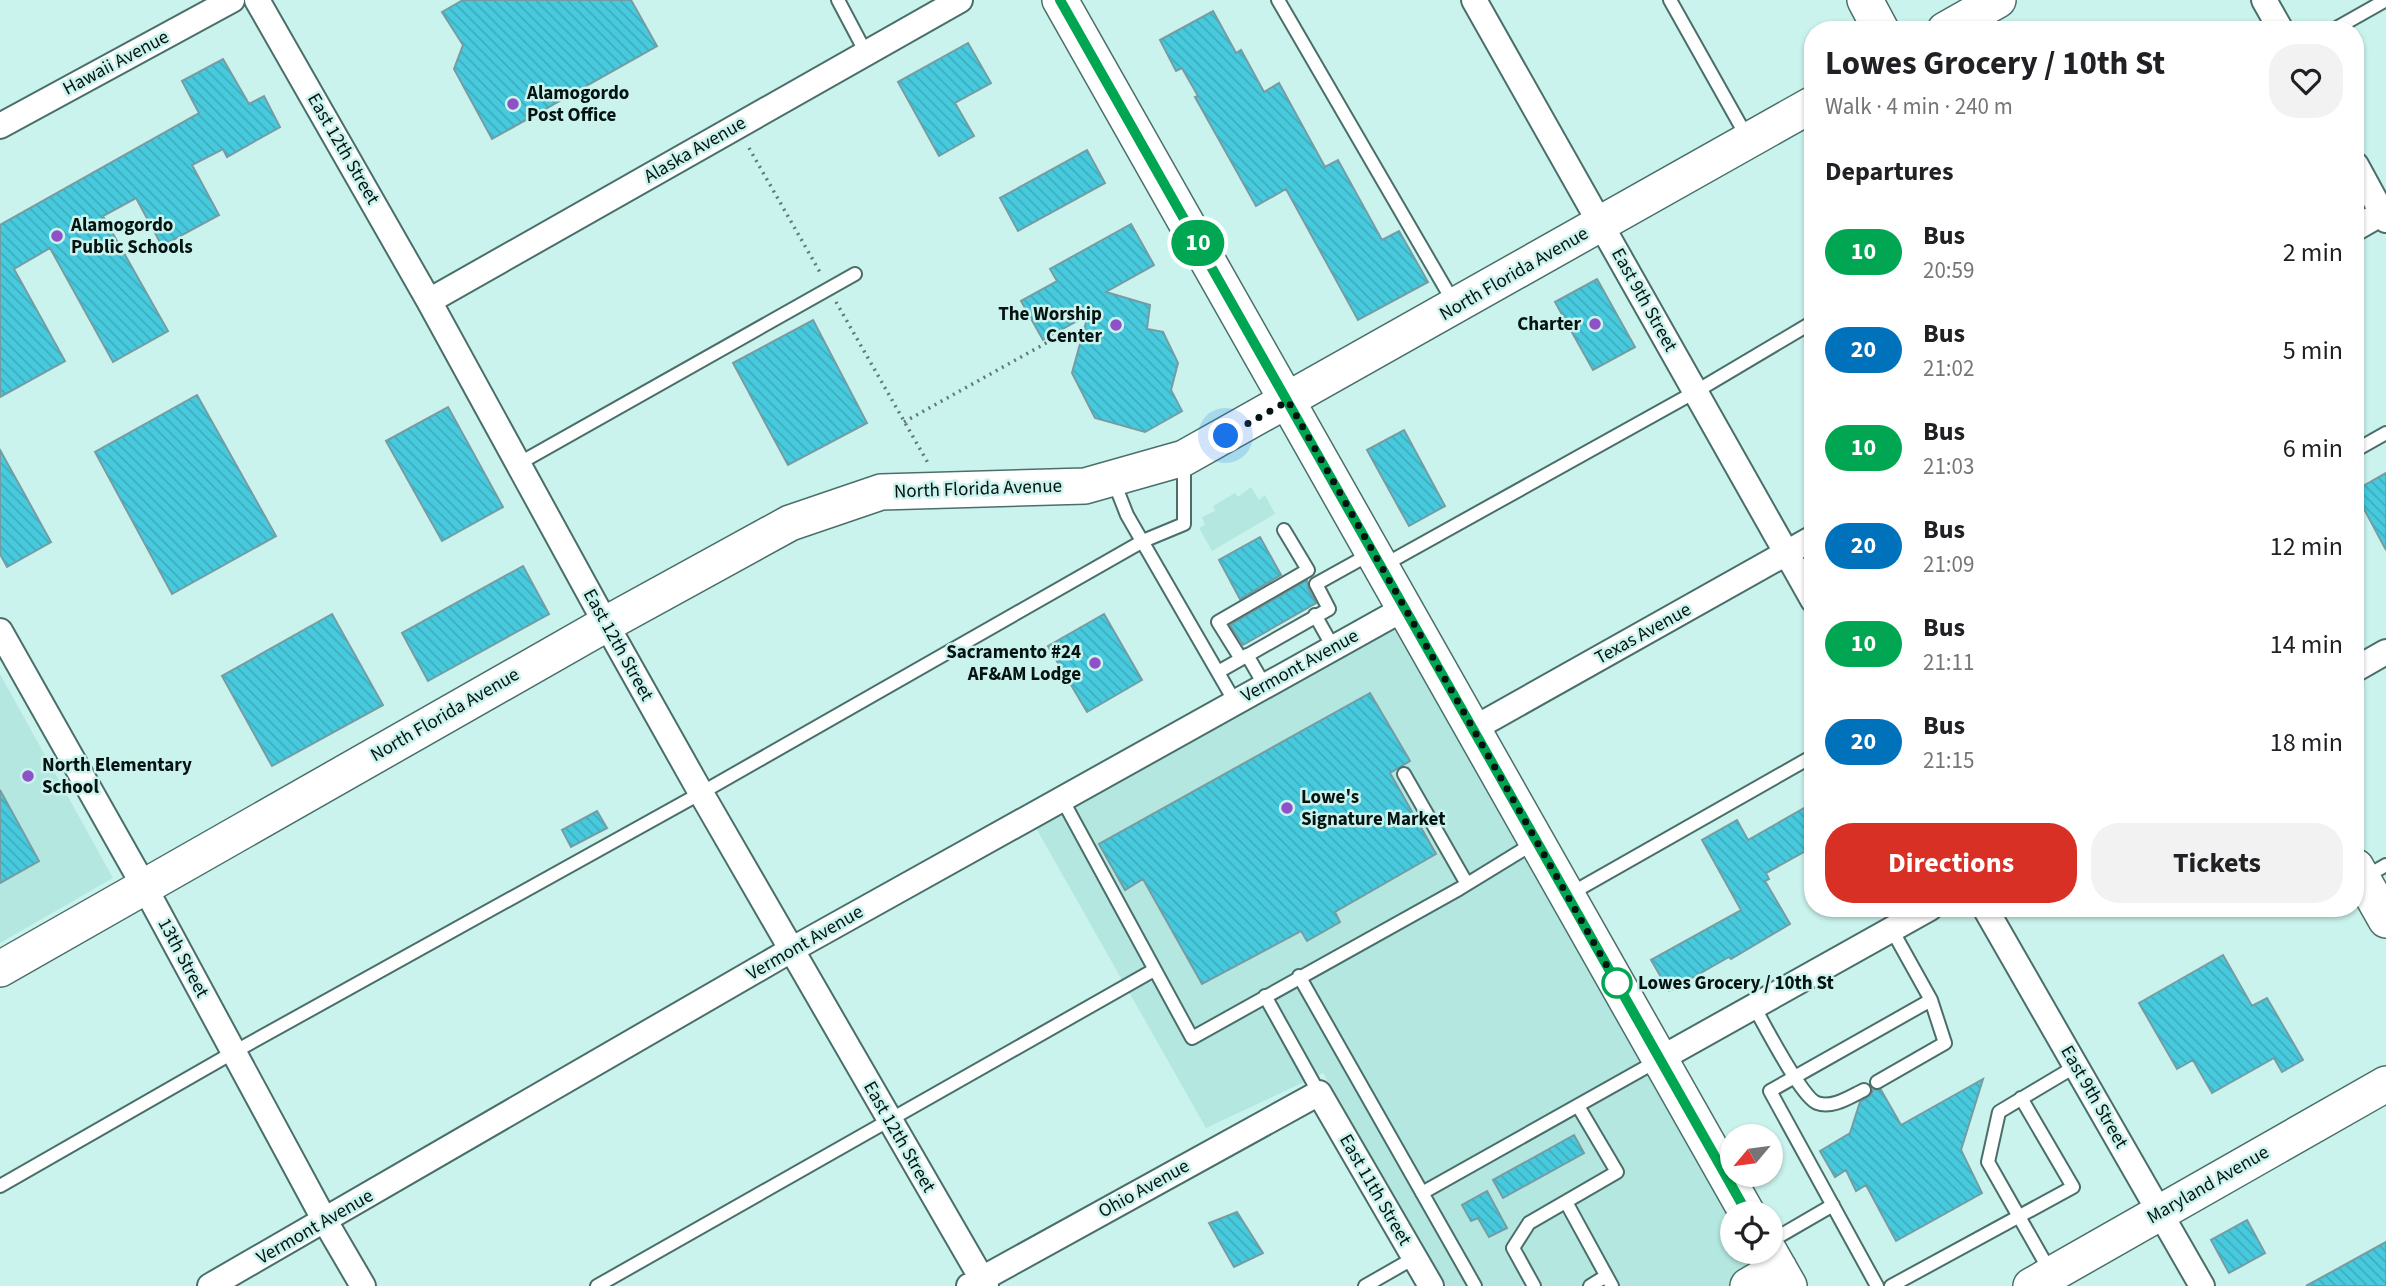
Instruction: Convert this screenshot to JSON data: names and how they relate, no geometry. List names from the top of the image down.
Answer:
{
  "streets": {
    "main road": ["North Florida Avenue", "Maryland Avenue"],
    "street": [
      "Hawaii Avenue",
      "East 12th Street",
      "Alaska Avenue",
      "East 9th Street",
      "Texas Avenue",
      "Vermont Avenue",
      "13th Street",
      "Ohio Avenue",
      "East 11th Street"
    ]
  },
  "crossings": [
    ["East 12th Street", "Alaska Avenue"],
    ["East 12th Street", "North Florida Avenue"],
    ["East 12th Street", "Vermont Avenue"],
    ["East 12th Street", "Ohio Avenue"],
    ["North Florida Avenue", "East 9th Street"],
    ["North Florida Avenue", "13th Street"],
    ["East 9th Street", "Texas Avenue"],
    ["East 9th Street", "Maryland Avenue"],
    ["Vermont Avenue", "13th Street"],
    ["Ohio Avenue", "East 11th Street"]
  ],
  "places": [
    "Alamogordo Post Office",
    "Alamogordo Public Schools",
    "Charter",
    "The Worship Center",
    "Sacramento #24 AF&AM Lodge",
    "North Elementary School",
    "Lowe's Signature Market",
    "Lowes Grocery / 10th St"
  ],
  "lines": ["bus line 10"],
  "north": "bottom left",
  "page": {
    "on_map": "10",
    "heading": [
      ["Lowes Grocery / 10th St", "Walk · 4 min · 240 m"],
      "Departures"
    ],
    "list": [
      {
        "mark": "10",
        "name": "Bus",
        "note": "20:59",
        "value": "2 min"
      },
      {
        "mark": "20",
        "name": "Bus",
        "note": "21:02",
        "value": "5 min"
      },
      {
        "mark": "10",
        "name": "Bus",
        "note": "21:03",
        "value": "6 min"
      },
      {
        "mark": "20",
        "name": "Bus",
        "note": "21:09",
        "value": "12 min"
      },
      {
        "mark": "10",
        "name": "Bus",
        "note": "21:11",
        "value": "14 min"
      },
      {
        "mark": "20",
        "name": "Bus",
        "note": "21:15",
        "value": "18 min"
      }
    ],
    "buttons": ["Directions", "Tickets"]
  }
}
